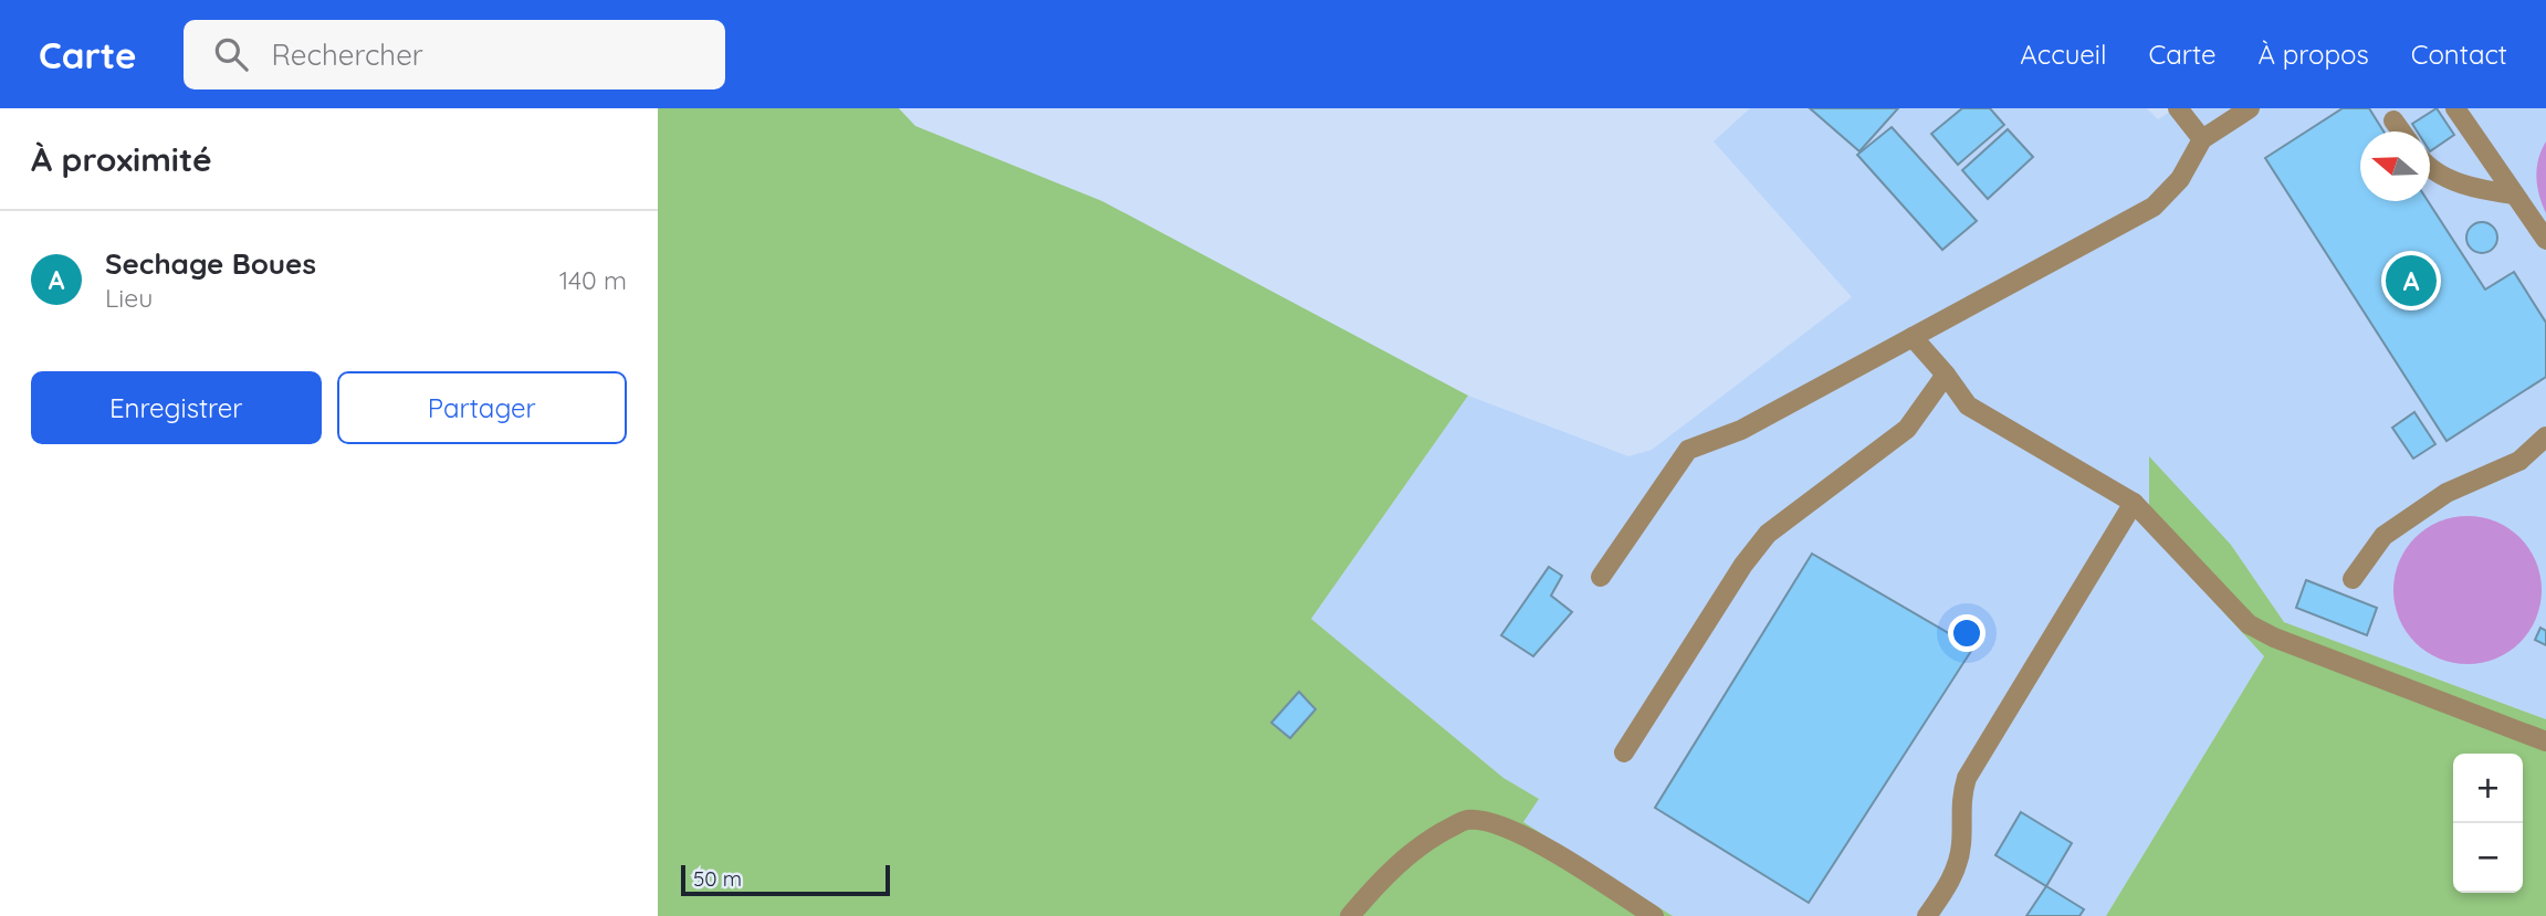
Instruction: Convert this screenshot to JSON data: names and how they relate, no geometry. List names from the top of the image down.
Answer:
{
  "scale_bar": "50 m",
  "north": "left",
  "page": {
    "header": "Carte",
    "search": "Rechercher",
    "nav": [
      "Accueil",
      "Carte",
      "À propos",
      "Contact"
    ],
    "heading": "À proximité",
    "list": [
      {
        "mark": "A",
        "name": "Sechage Boues",
        "note": "Lieu",
        "value": "140 m"
      }
    ],
    "pins": "A",
    "buttons": ["Enregistrer", "Partager"],
    "map_buttons": ["+", "−"],
    "scale": "50 m"
  }
}
